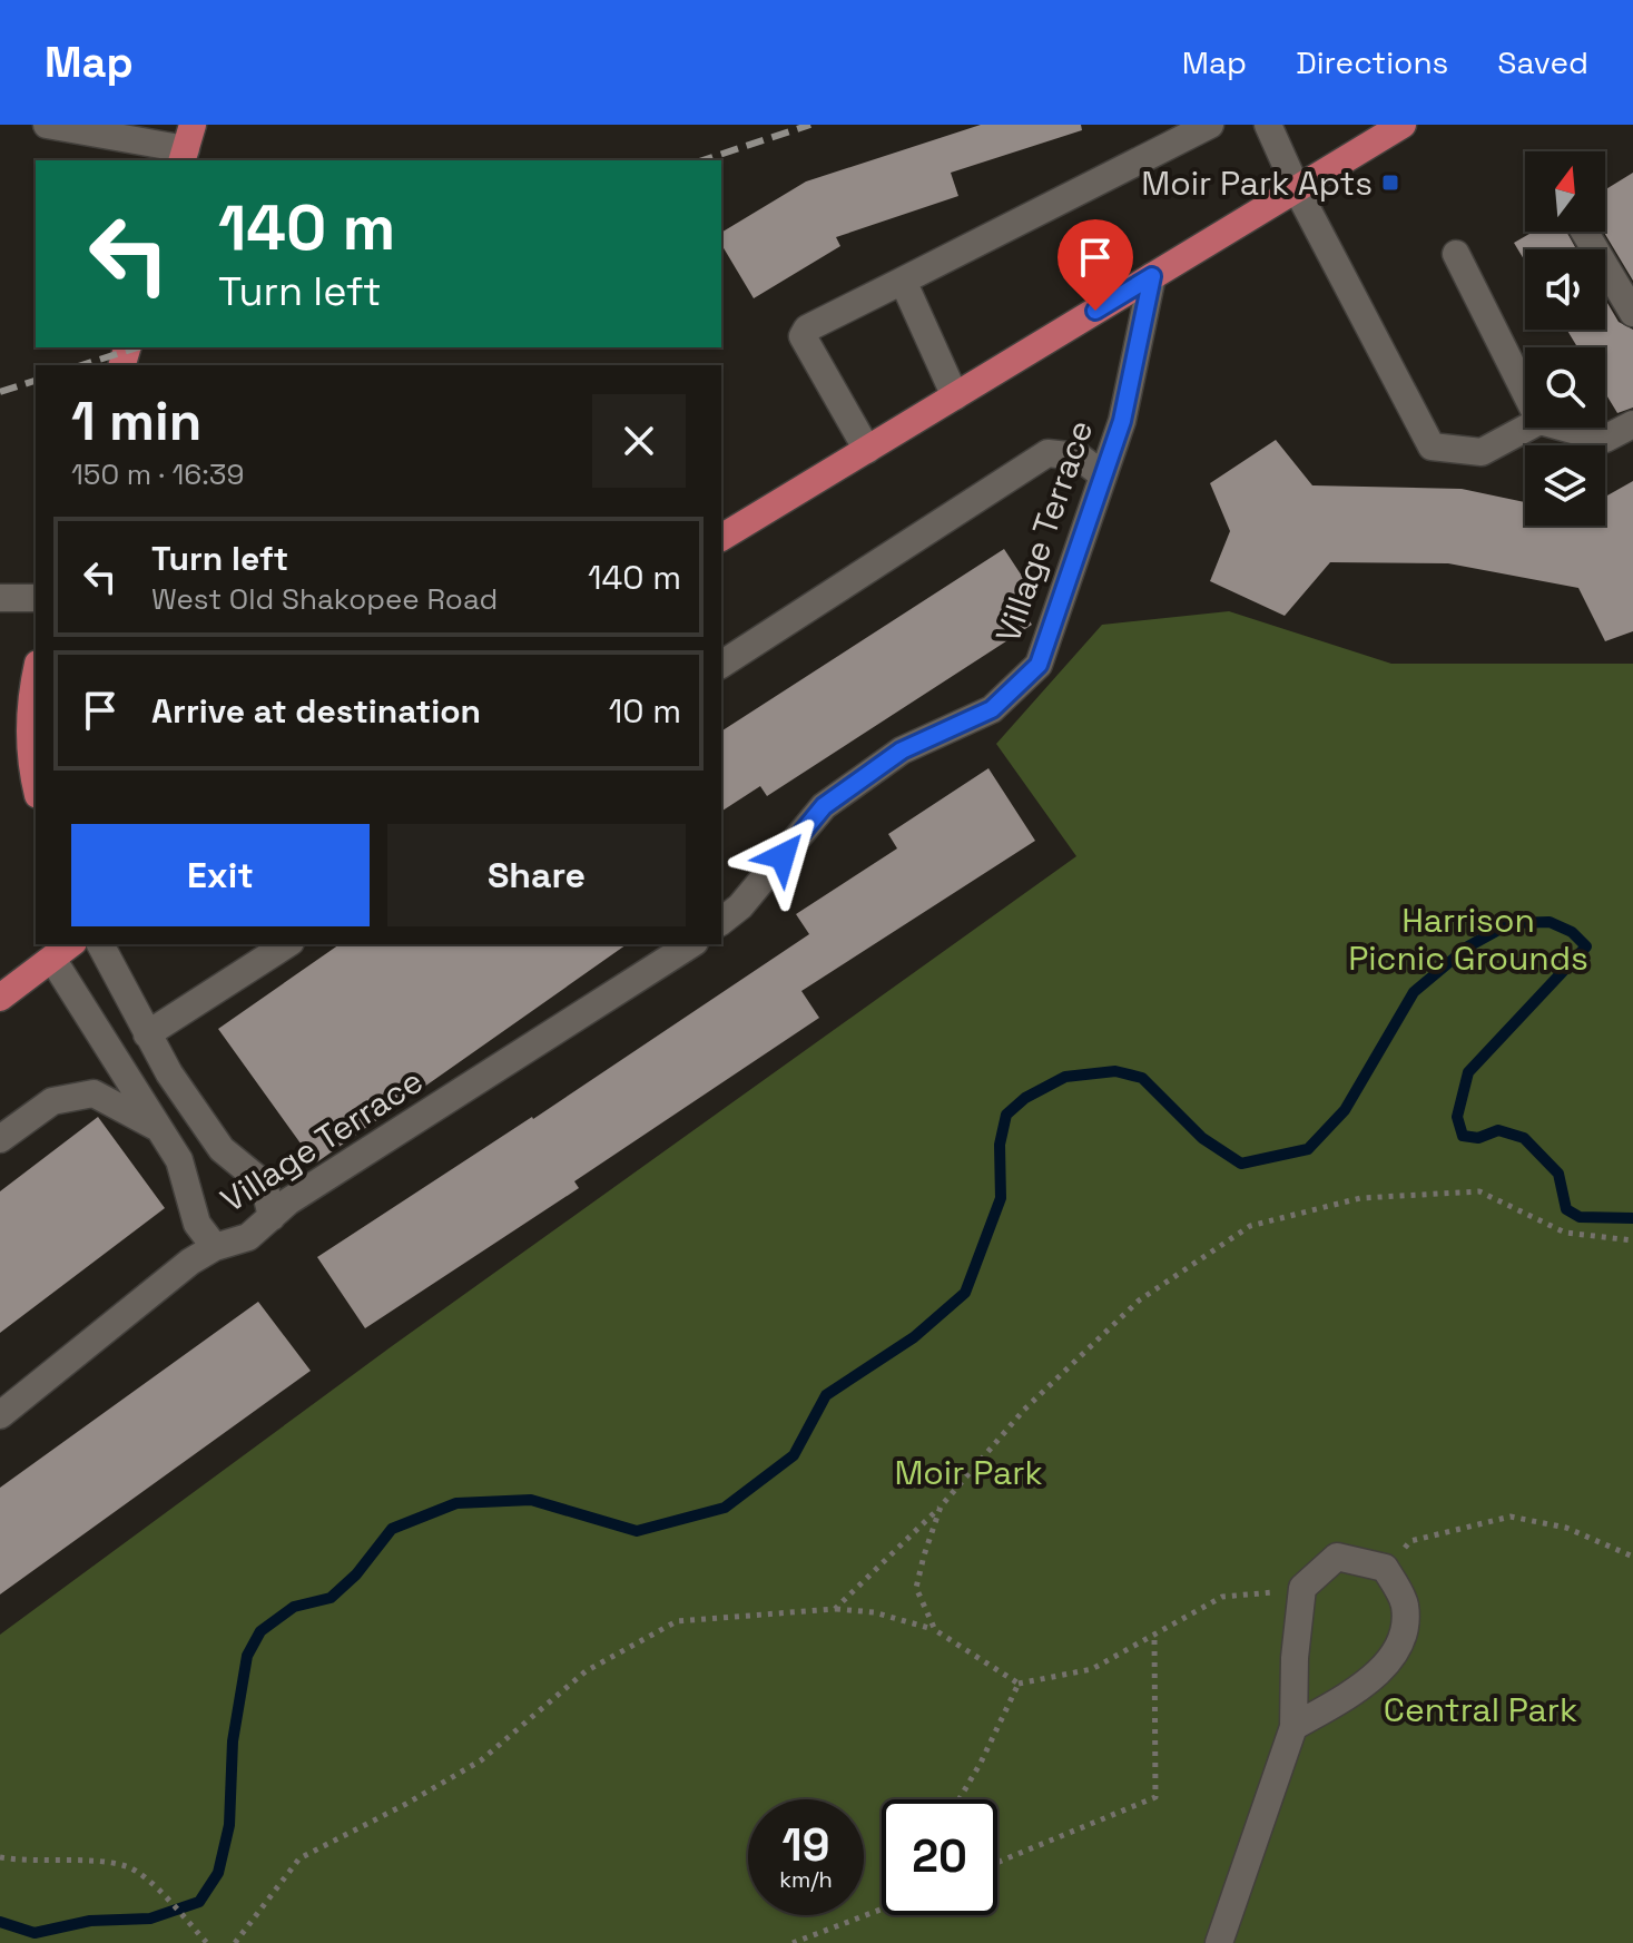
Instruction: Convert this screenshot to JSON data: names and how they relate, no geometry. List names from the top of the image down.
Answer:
{
  "streets": {
    "street": ["Village Terrace"]
  },
  "parks": ["Harrison Picnic Grounds", "Moir Park", "Central Park"],
  "places": {
    "transit": ["Moir Park Apts"]
  },
  "north": "top",
  "page": {
    "header": "Map",
    "nav": ["Map", "Directions", "Saved"],
    "turn": ["140 m", "Turn left"],
    "heading": ["1 min", "150 m · 16:39"],
    "list": [
      {
        "name": "Turn left",
        "note": "West Old Shakopee Road",
        "value": "140 m"
      },
      {
        "name": "Arrive at destination",
        "value": "10 m"
      }
    ],
    "buttons": ["Exit", "Share"],
    "speed": "19 km/h",
    "limit": "20"
  }
}
